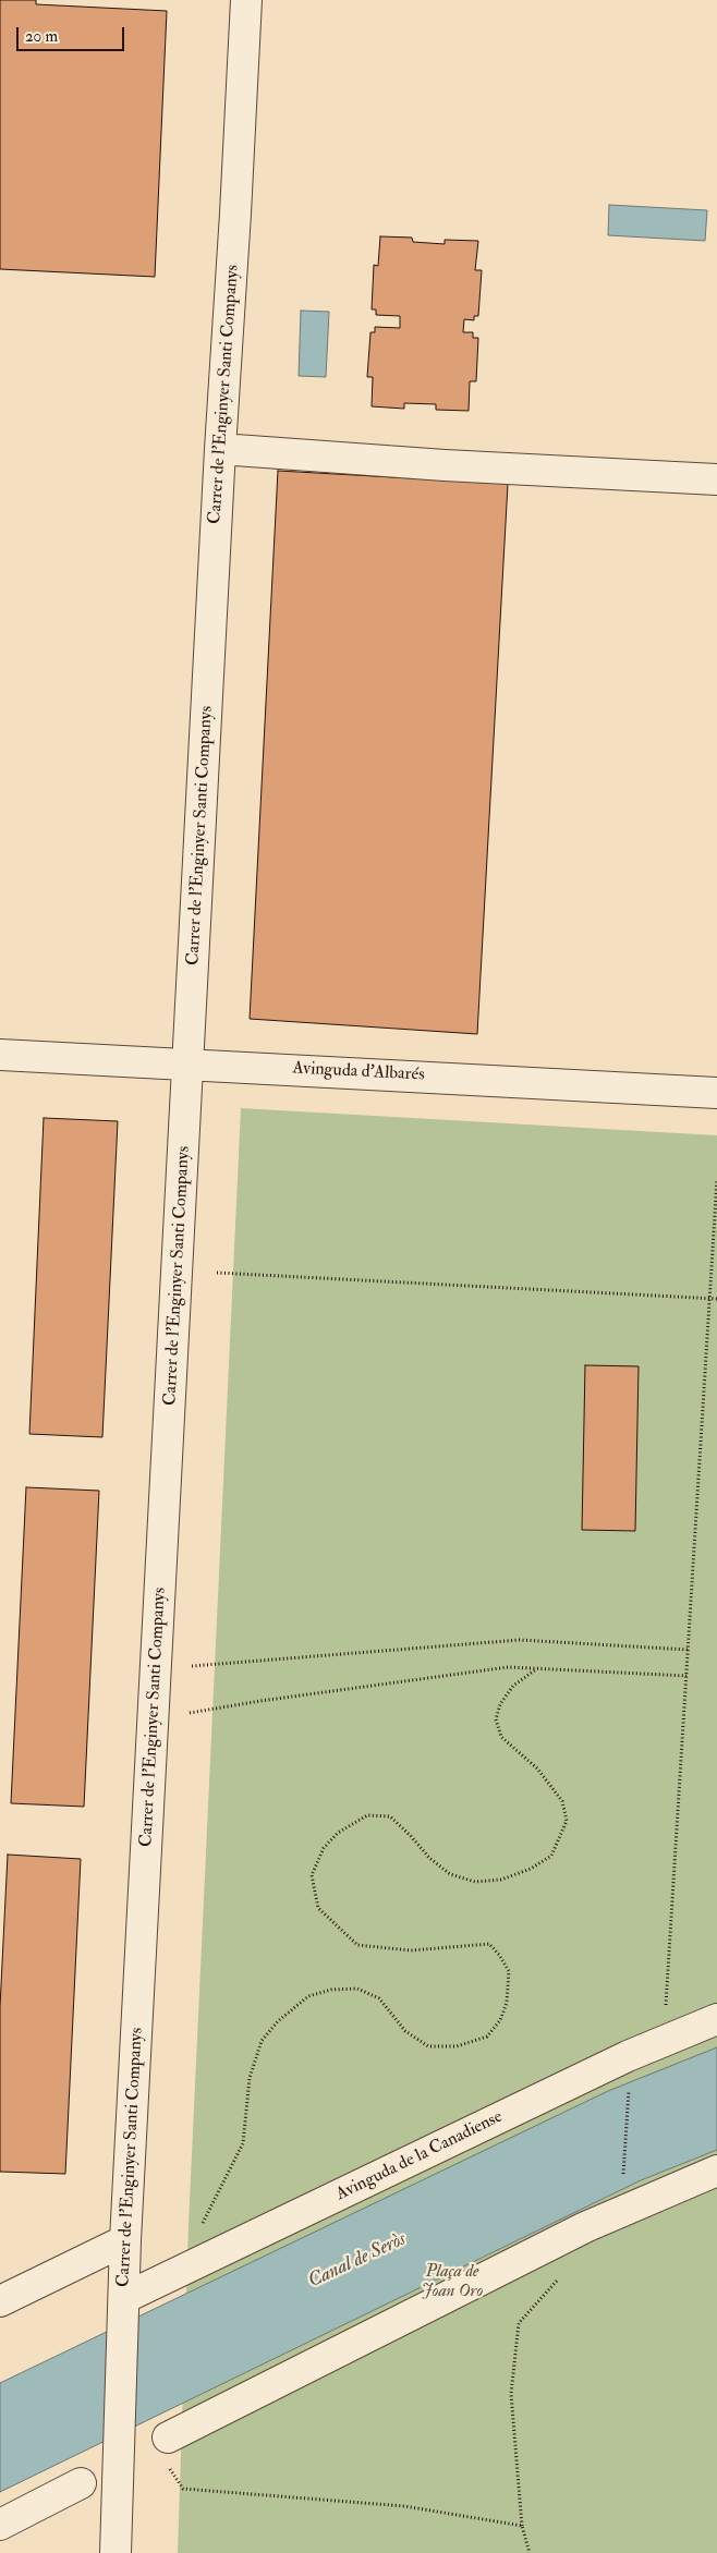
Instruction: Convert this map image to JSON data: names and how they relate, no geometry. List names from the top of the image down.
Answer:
{
  "streets": {
    "street": ["Carrer de l'Enginyer Santi Companys", "Avinguda d'Albarés", "Avinguda de la Canadiense"]
  },
  "crossings": [
    ["Carrer de l'Enginyer Santi Companys", "Avinguda d'Albarés"],
    ["Carrer de l'Enginyer Santi Companys", "Avinguda de la Canadiense"]
  ],
  "water": ["Canal de Seròs"],
  "parks": ["Plaça de Joan Oro"],
  "scale_bar": "20 m"
}
